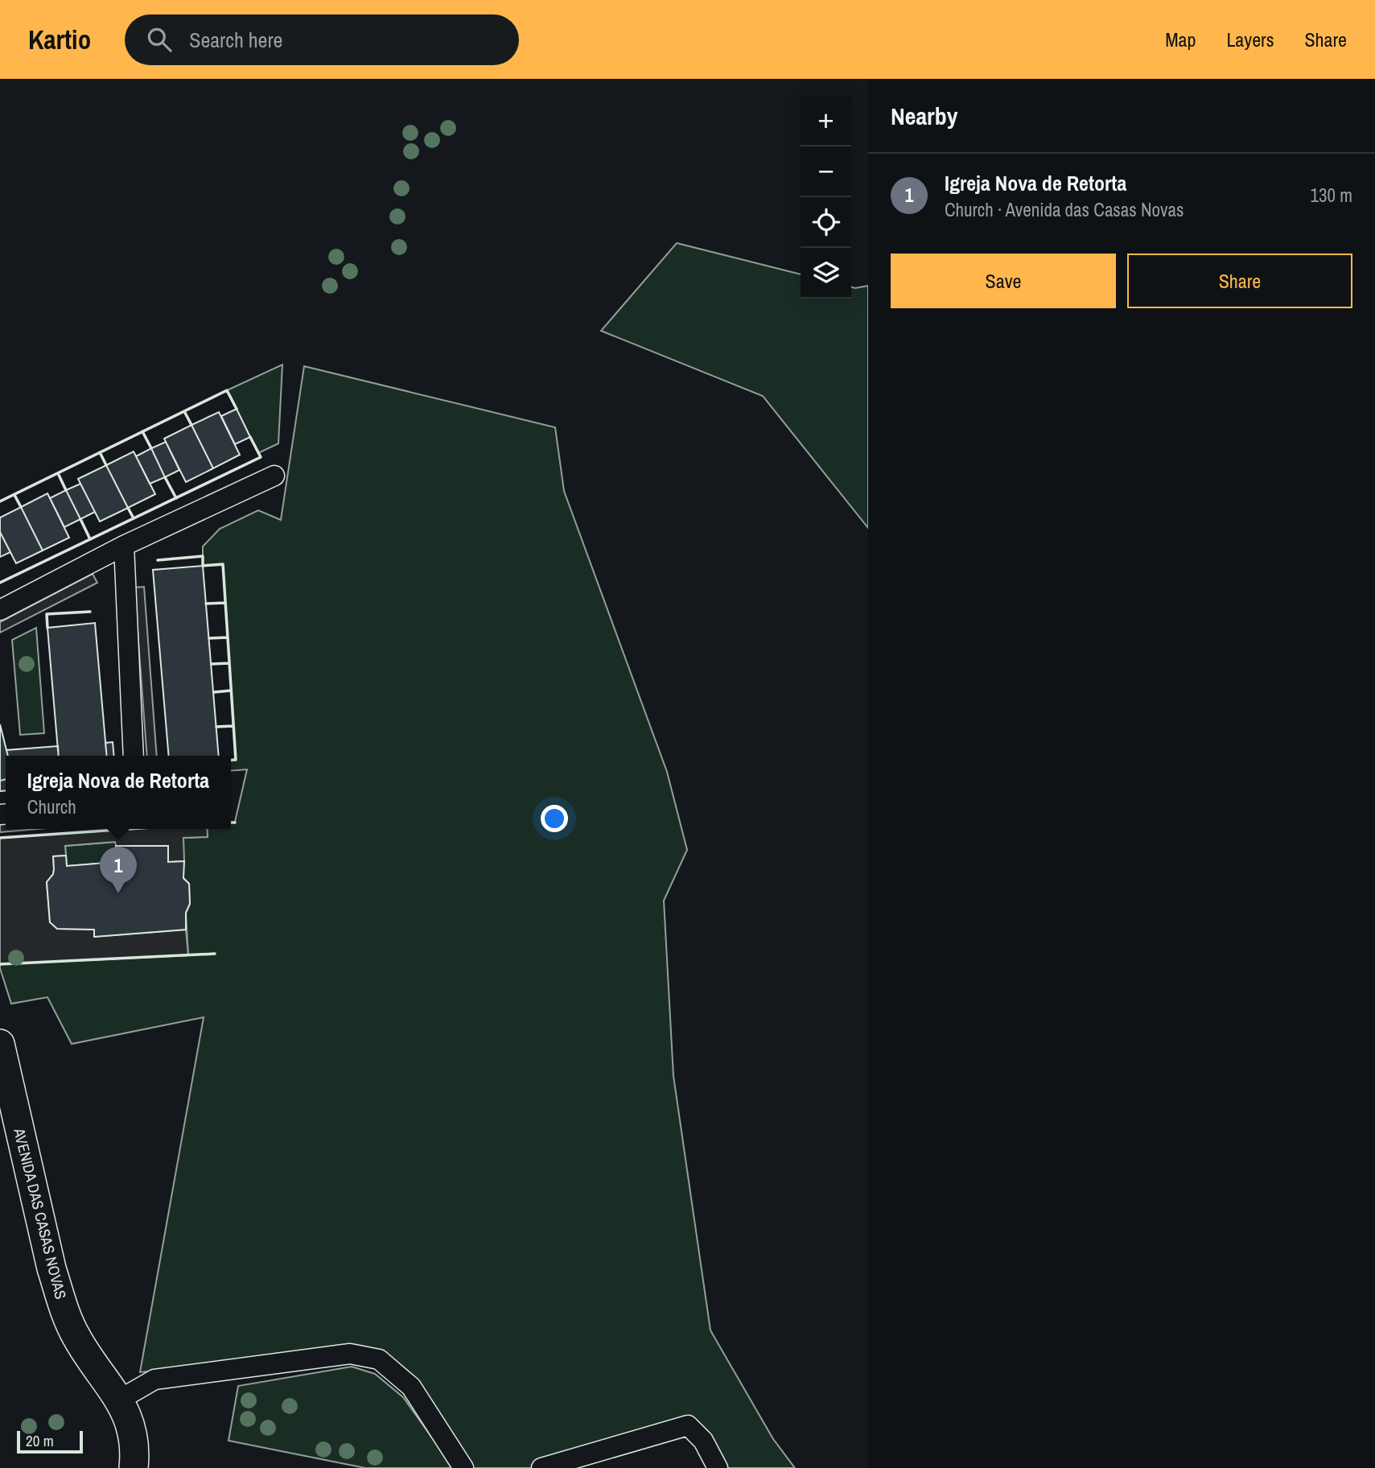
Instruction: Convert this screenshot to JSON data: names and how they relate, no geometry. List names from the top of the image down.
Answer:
{
  "streets": {
    "street": ["AVENIDA DAS CASAS NOVAS"]
  },
  "scale_bar": "20 m",
  "page": {
    "header": "Kartio",
    "search": "Search here",
    "nav": ["Map", "Layers", "Share"],
    "heading": "Nearby",
    "map_buttons": ["+", "−"],
    "list": [
      {
        "mark": "1",
        "name": "Igreja Nova de Retorta",
        "note": "Church · Avenida das Casas Novas",
        "value": "130 m"
      }
    ],
    "buttons": ["Save", "Share"],
    "popup": ["Igreja Nova de Retorta", "Church"],
    "pins": "1",
    "scale": "20 m"
  }
}
